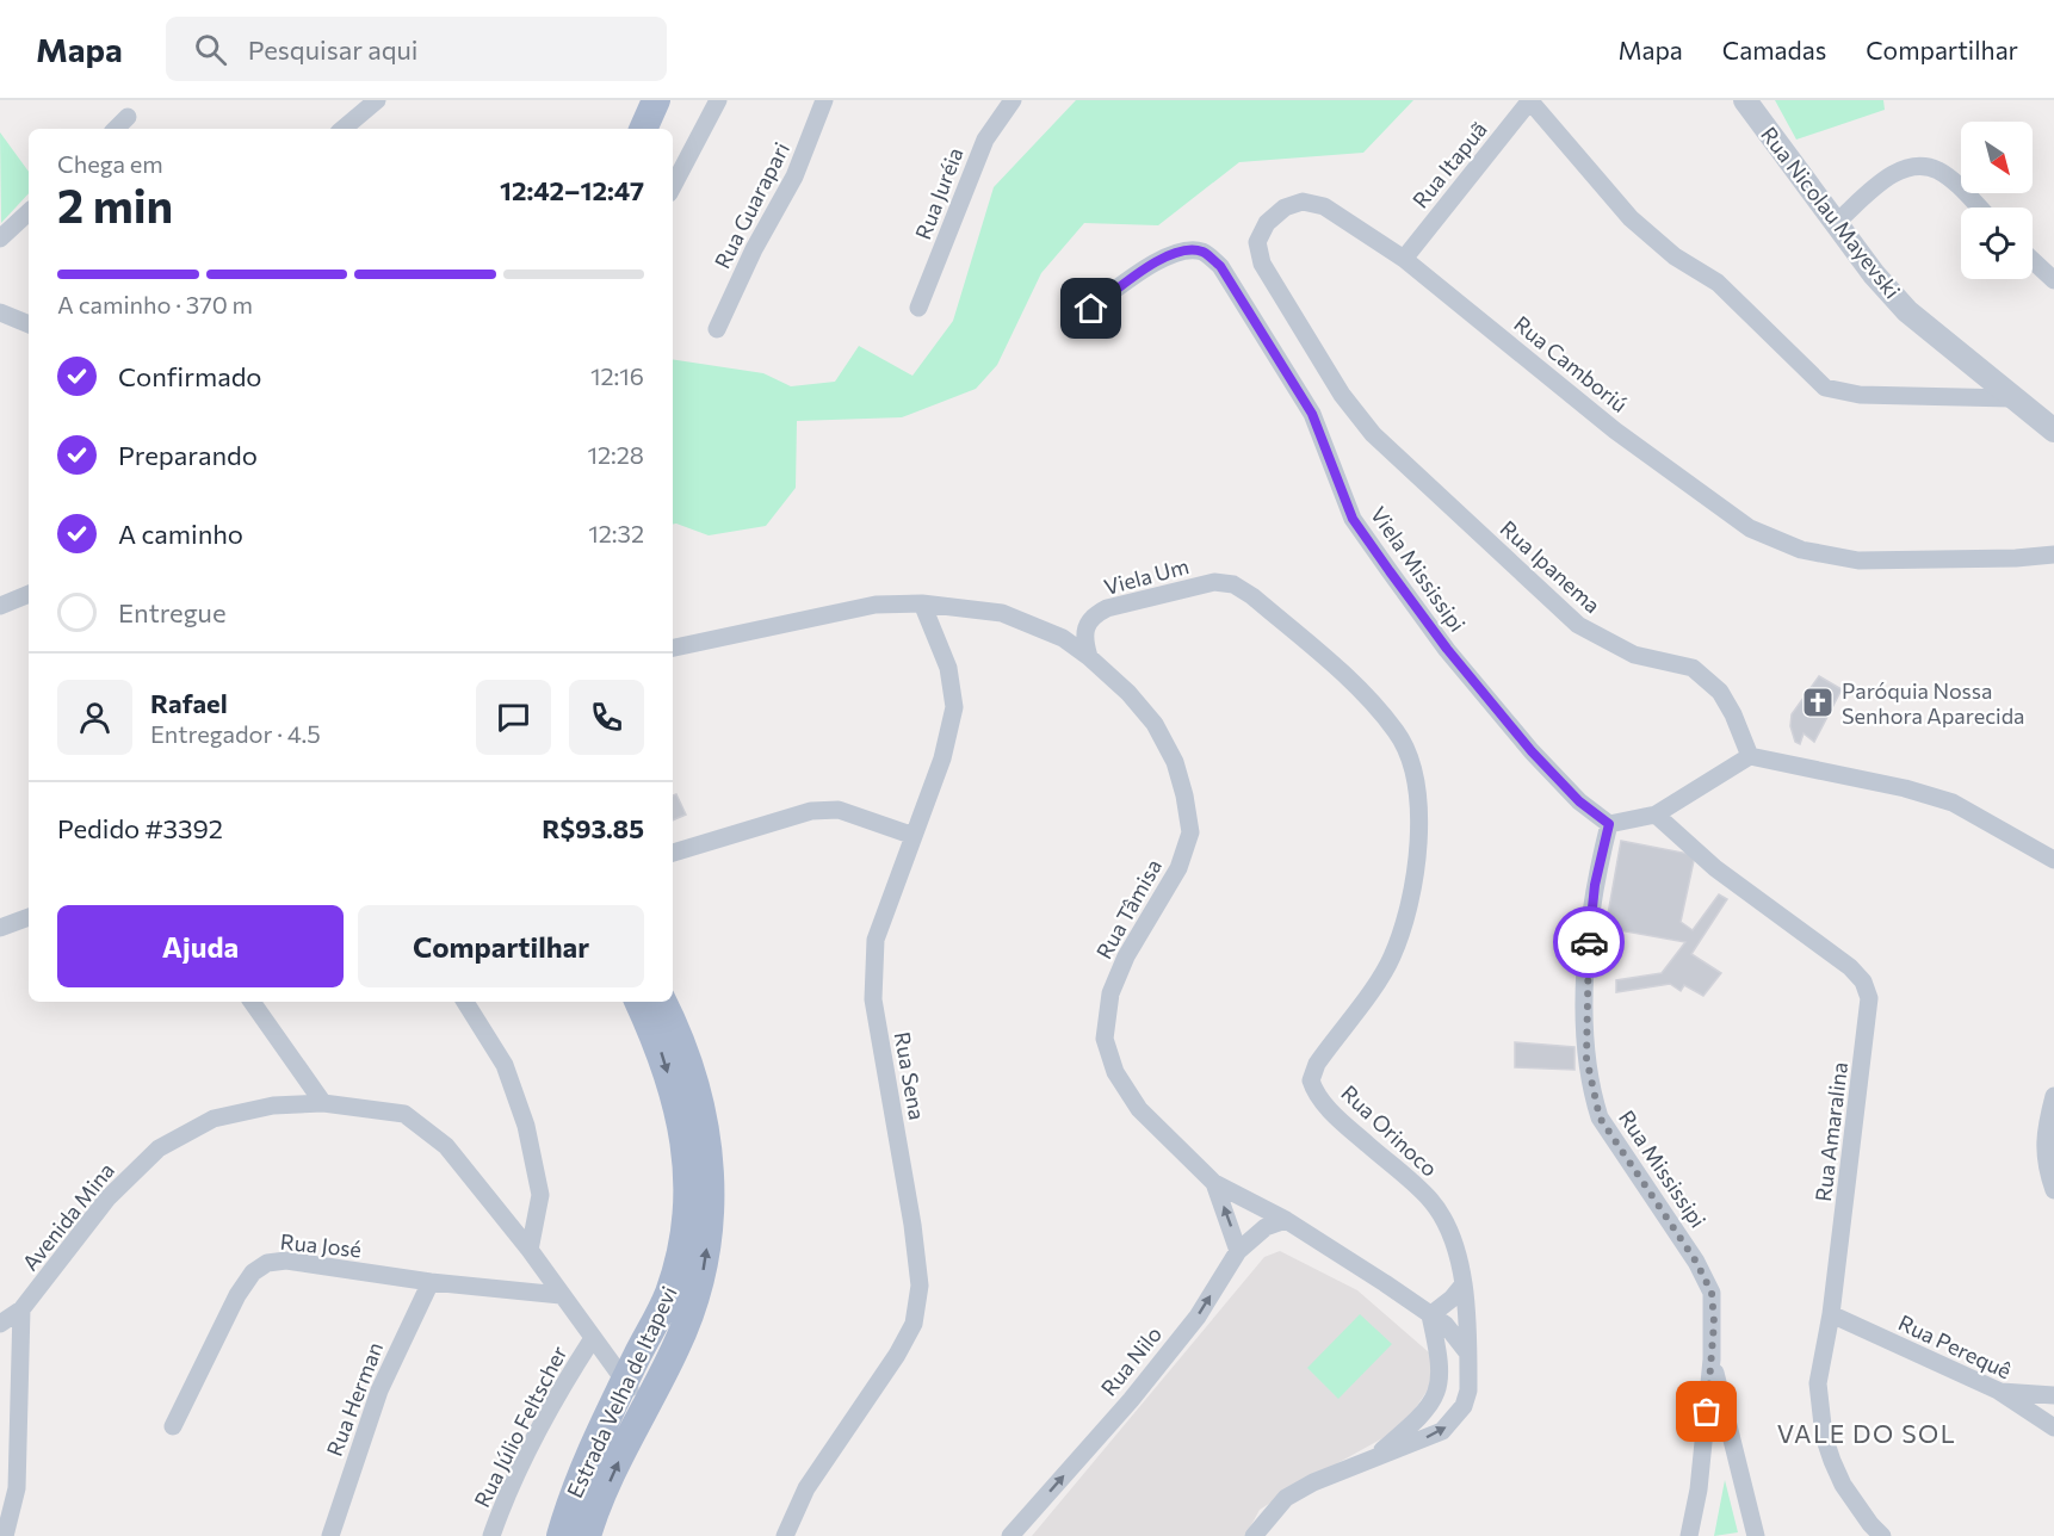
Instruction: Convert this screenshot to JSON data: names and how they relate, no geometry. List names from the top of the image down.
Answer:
{
  "streets": {
    "main road": ["Estrada Velha de Itapevi"],
    "street": [
      "Rua Itapuã",
      "Rua Juréia",
      "Rua Guarapari",
      "Rua Nicolau Mayevski",
      "Rua Camboriú",
      "Rua Ipanema",
      "Viela Mississipi",
      "Viela Um",
      "Rua Tâmisa",
      "Rua Sena",
      "Rua Orinoco",
      "Rua Amaralina",
      "Rua Mississipi",
      "Avenida Mina",
      "Rua José",
      "Rua Perequê",
      "Rua Nilo",
      "Rua Herman",
      "Rua Júlio Feltscher"
    ]
  },
  "crossings": [
    ["Rua Itapuã", "Rua Camboriú"],
    ["Rua Camboriú", "Rua Ipanema"],
    ["Viela Mississipi", "Rua Mississipi"],
    ["Viela Um", "Rua Tâmisa"],
    ["Viela Um", "Rua Orinoco"],
    ["Rua Tâmisa", "Rua Sena"],
    ["Rua Tâmisa", "Rua Orinoco"],
    ["Rua Tâmisa", "Rua Nilo"],
    ["Rua Amaralina", "Rua Perequê"],
    ["Avenida Mina", "Rua José"],
    ["Avenida Mina", "Estrada Velha de Itapevi"],
    ["Avenida Mina", "Rua Júlio Feltscher"],
    ["Rua José", "Rua Herman"]
  ],
  "one_way": ["Rua Nilo"],
  "districts": ["VALE DO SOL"],
  "places": {
    "church": ["Paróquia Nossa Senhora Aparecida"]
  },
  "north": "bottom right",
  "page": {
    "header": "Mapa",
    "search": "Pesquisar aqui",
    "nav": ["Mapa", "Camadas", "Compartilhar"],
    "heading": ["2 min", "Chega em", "12:42–12:47"],
    "panel": [
      "Rafael",
      "Entregador · 4.5",
      "Pedido #3392",
      "R$93.85"
    ],
    "bar": "A caminho · 370 m",
    "list": [
      ["Confirmado", "12:16"],
      ["Preparando", "12:28"],
      ["A caminho", "12:32"],
      "Entregue"
    ],
    "buttons": ["Ajuda", "Compartilhar"]
  }
}
